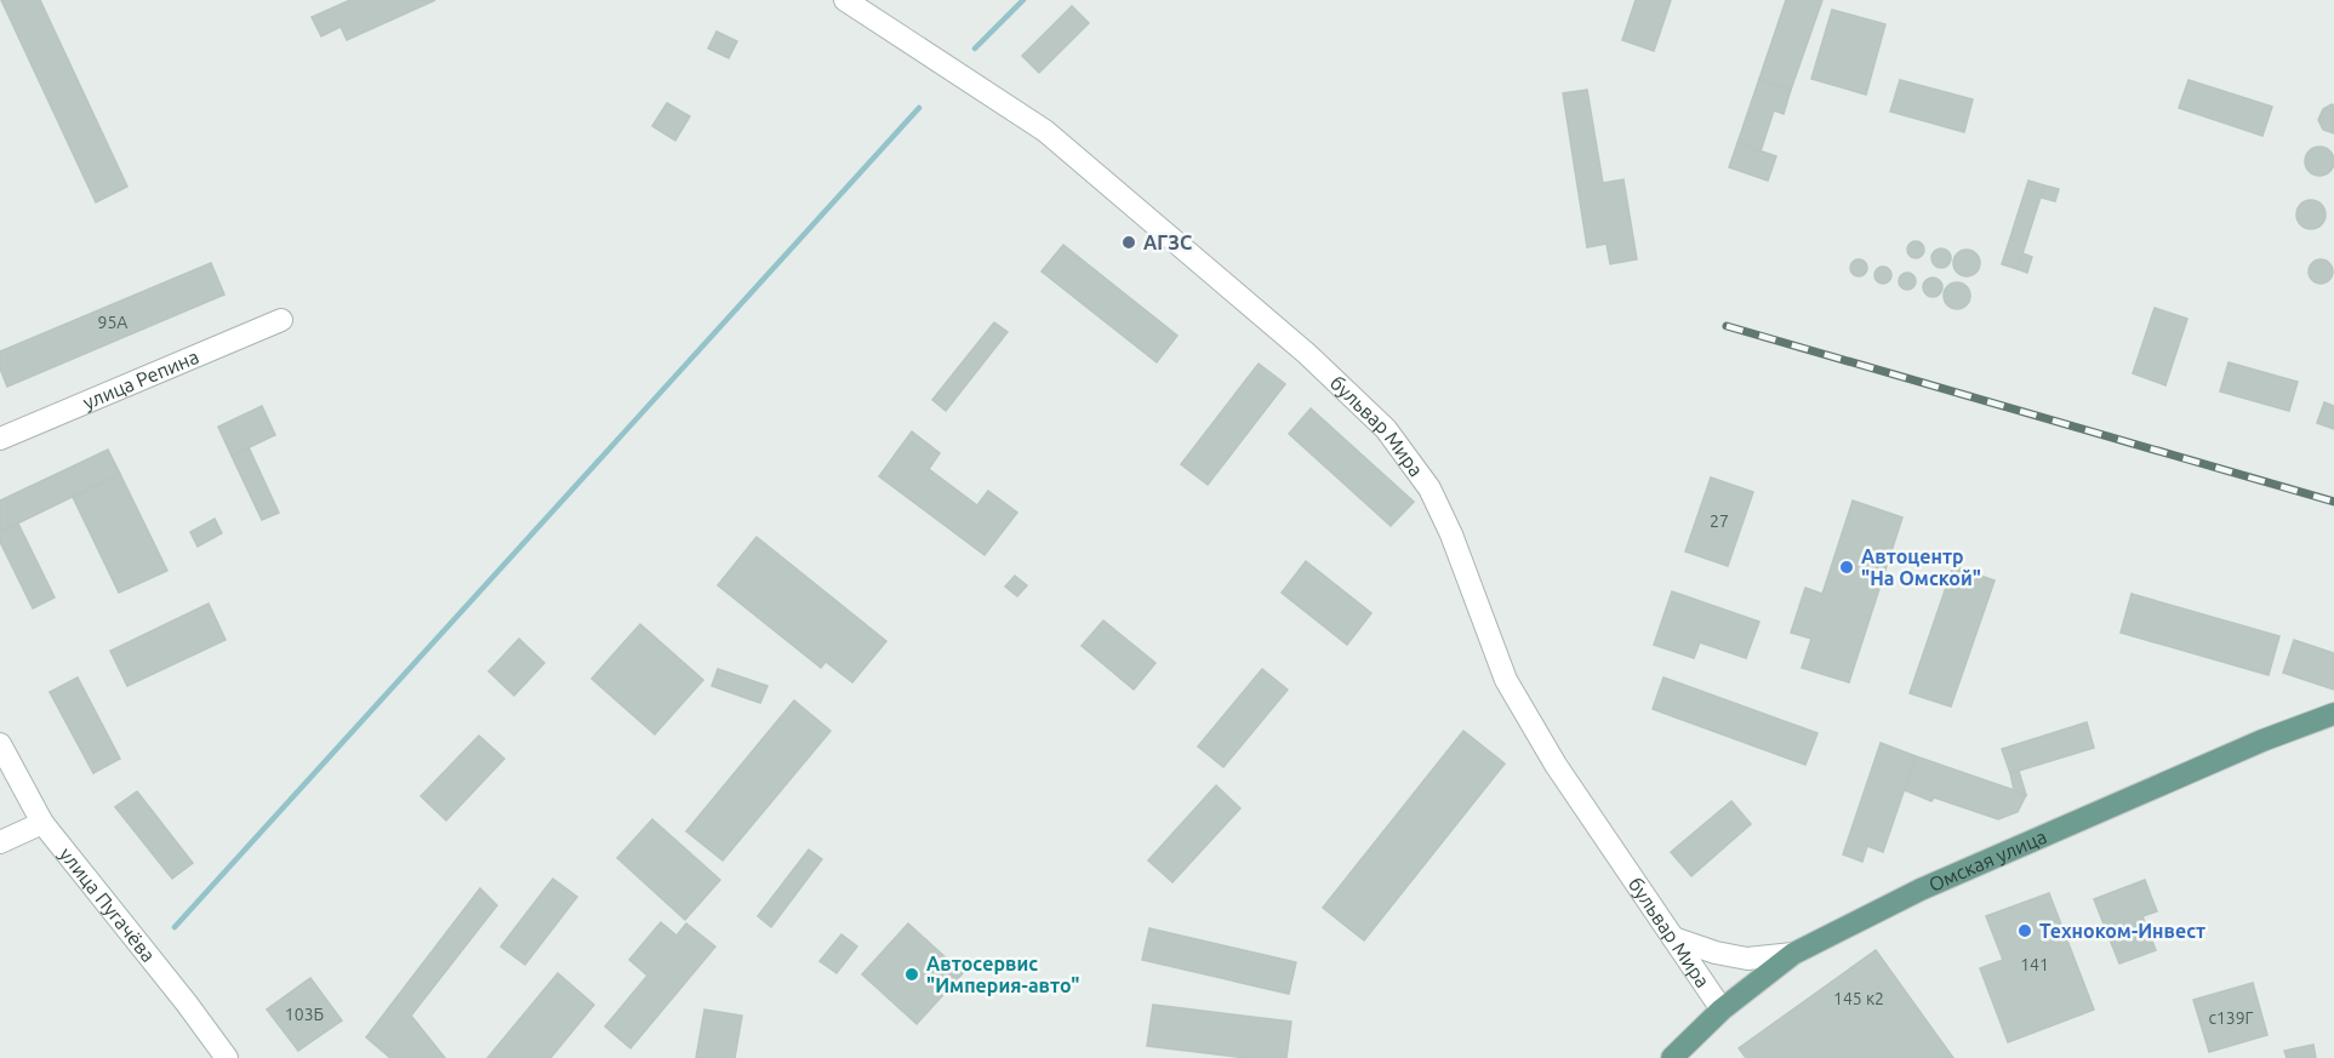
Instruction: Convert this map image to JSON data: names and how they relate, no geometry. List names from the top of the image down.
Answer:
{
  "streets": {
    "main road": ["Омская улица"],
    "street": ["улица Репина", "бульвар Мира", "улица Пугачёва"]
  },
  "crossings": [
    ["бульвар Мира", "Омская улица"]
  ],
  "places": [
    "АГЗС",
    "Автоцентр \"На Омской\"",
    "Техноком-Инвест",
    "Автосервис \"Империя-авто\""
  ],
  "house_numbers": [
    "95А",
    "27",
    "141",
    "145 к2",
    "103Б",
    "с139Г"
  ]
}
